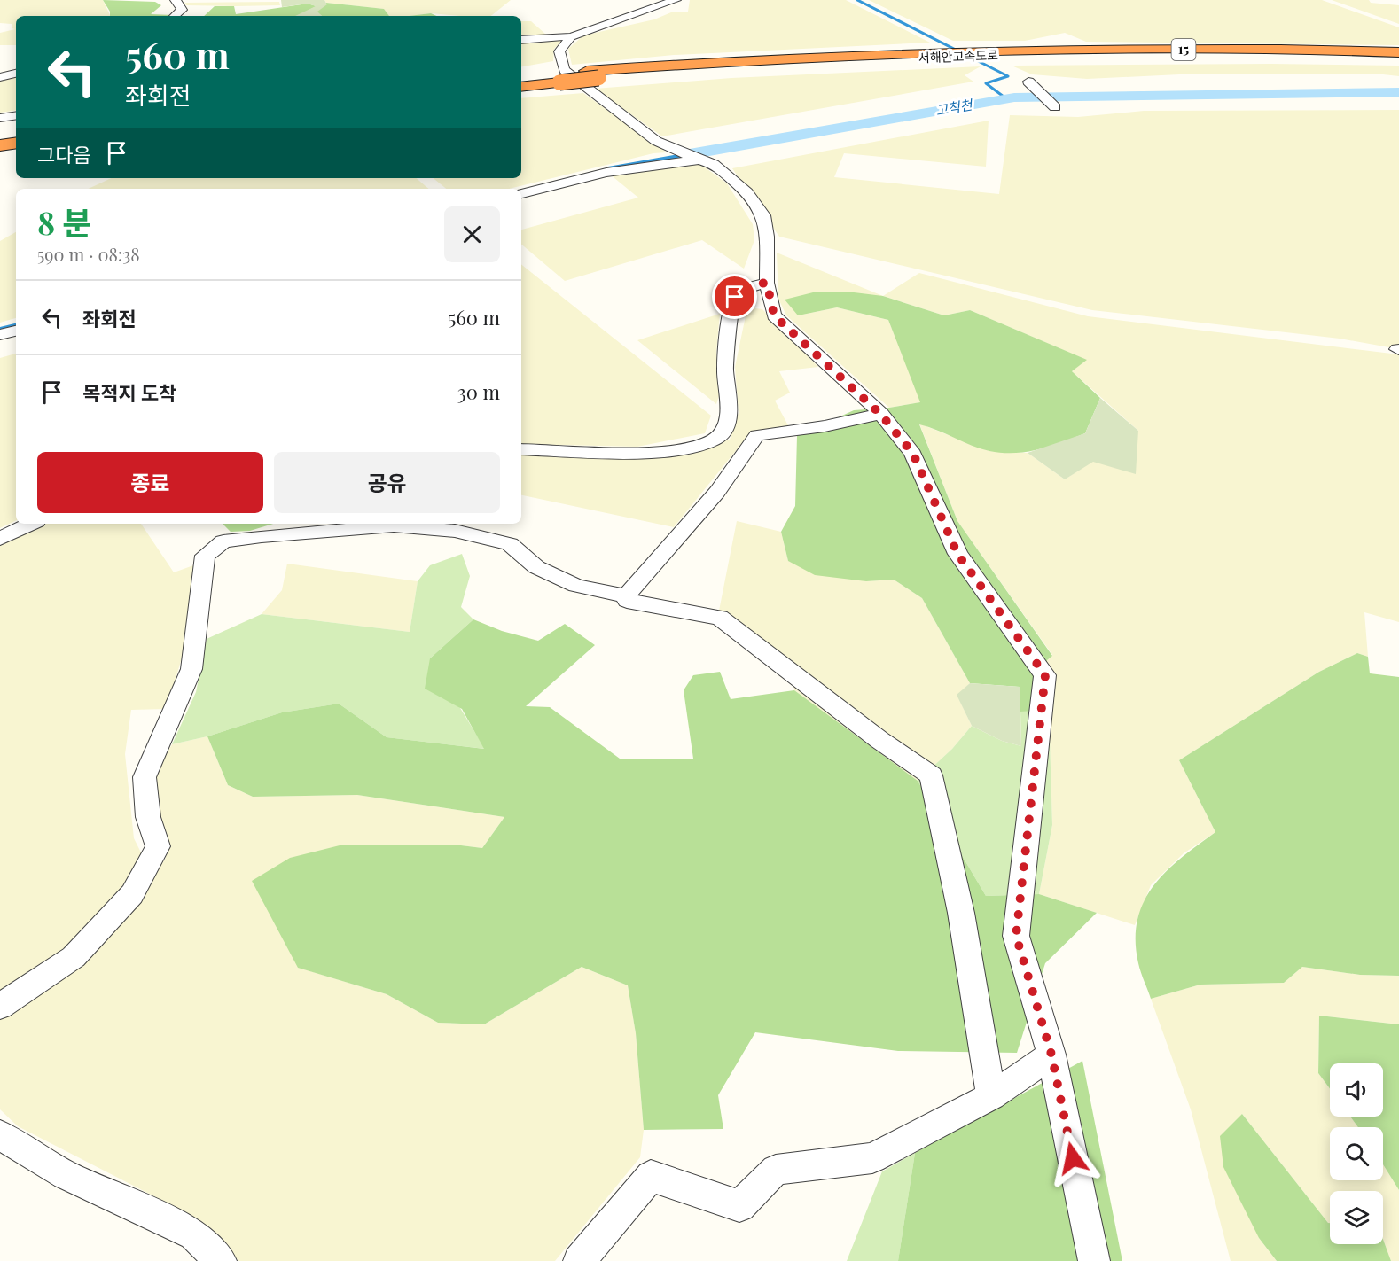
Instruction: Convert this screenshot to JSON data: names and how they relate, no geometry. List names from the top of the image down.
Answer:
{
  "streets": {
    "highway": ["15", "서해안고속도로"]
  },
  "water": ["고척천"],
  "page": {
    "turn": ["560 m", "좌회전"],
    "then": "그다음",
    "heading": ["8 분", "590 m · 08:38"],
    "list": [
      {
        "name": "좌회전",
        "value": "560 m"
      },
      {
        "name": "목적지 도착",
        "value": "30 m"
      }
    ],
    "buttons": ["종료", "공유"]
  }
}
